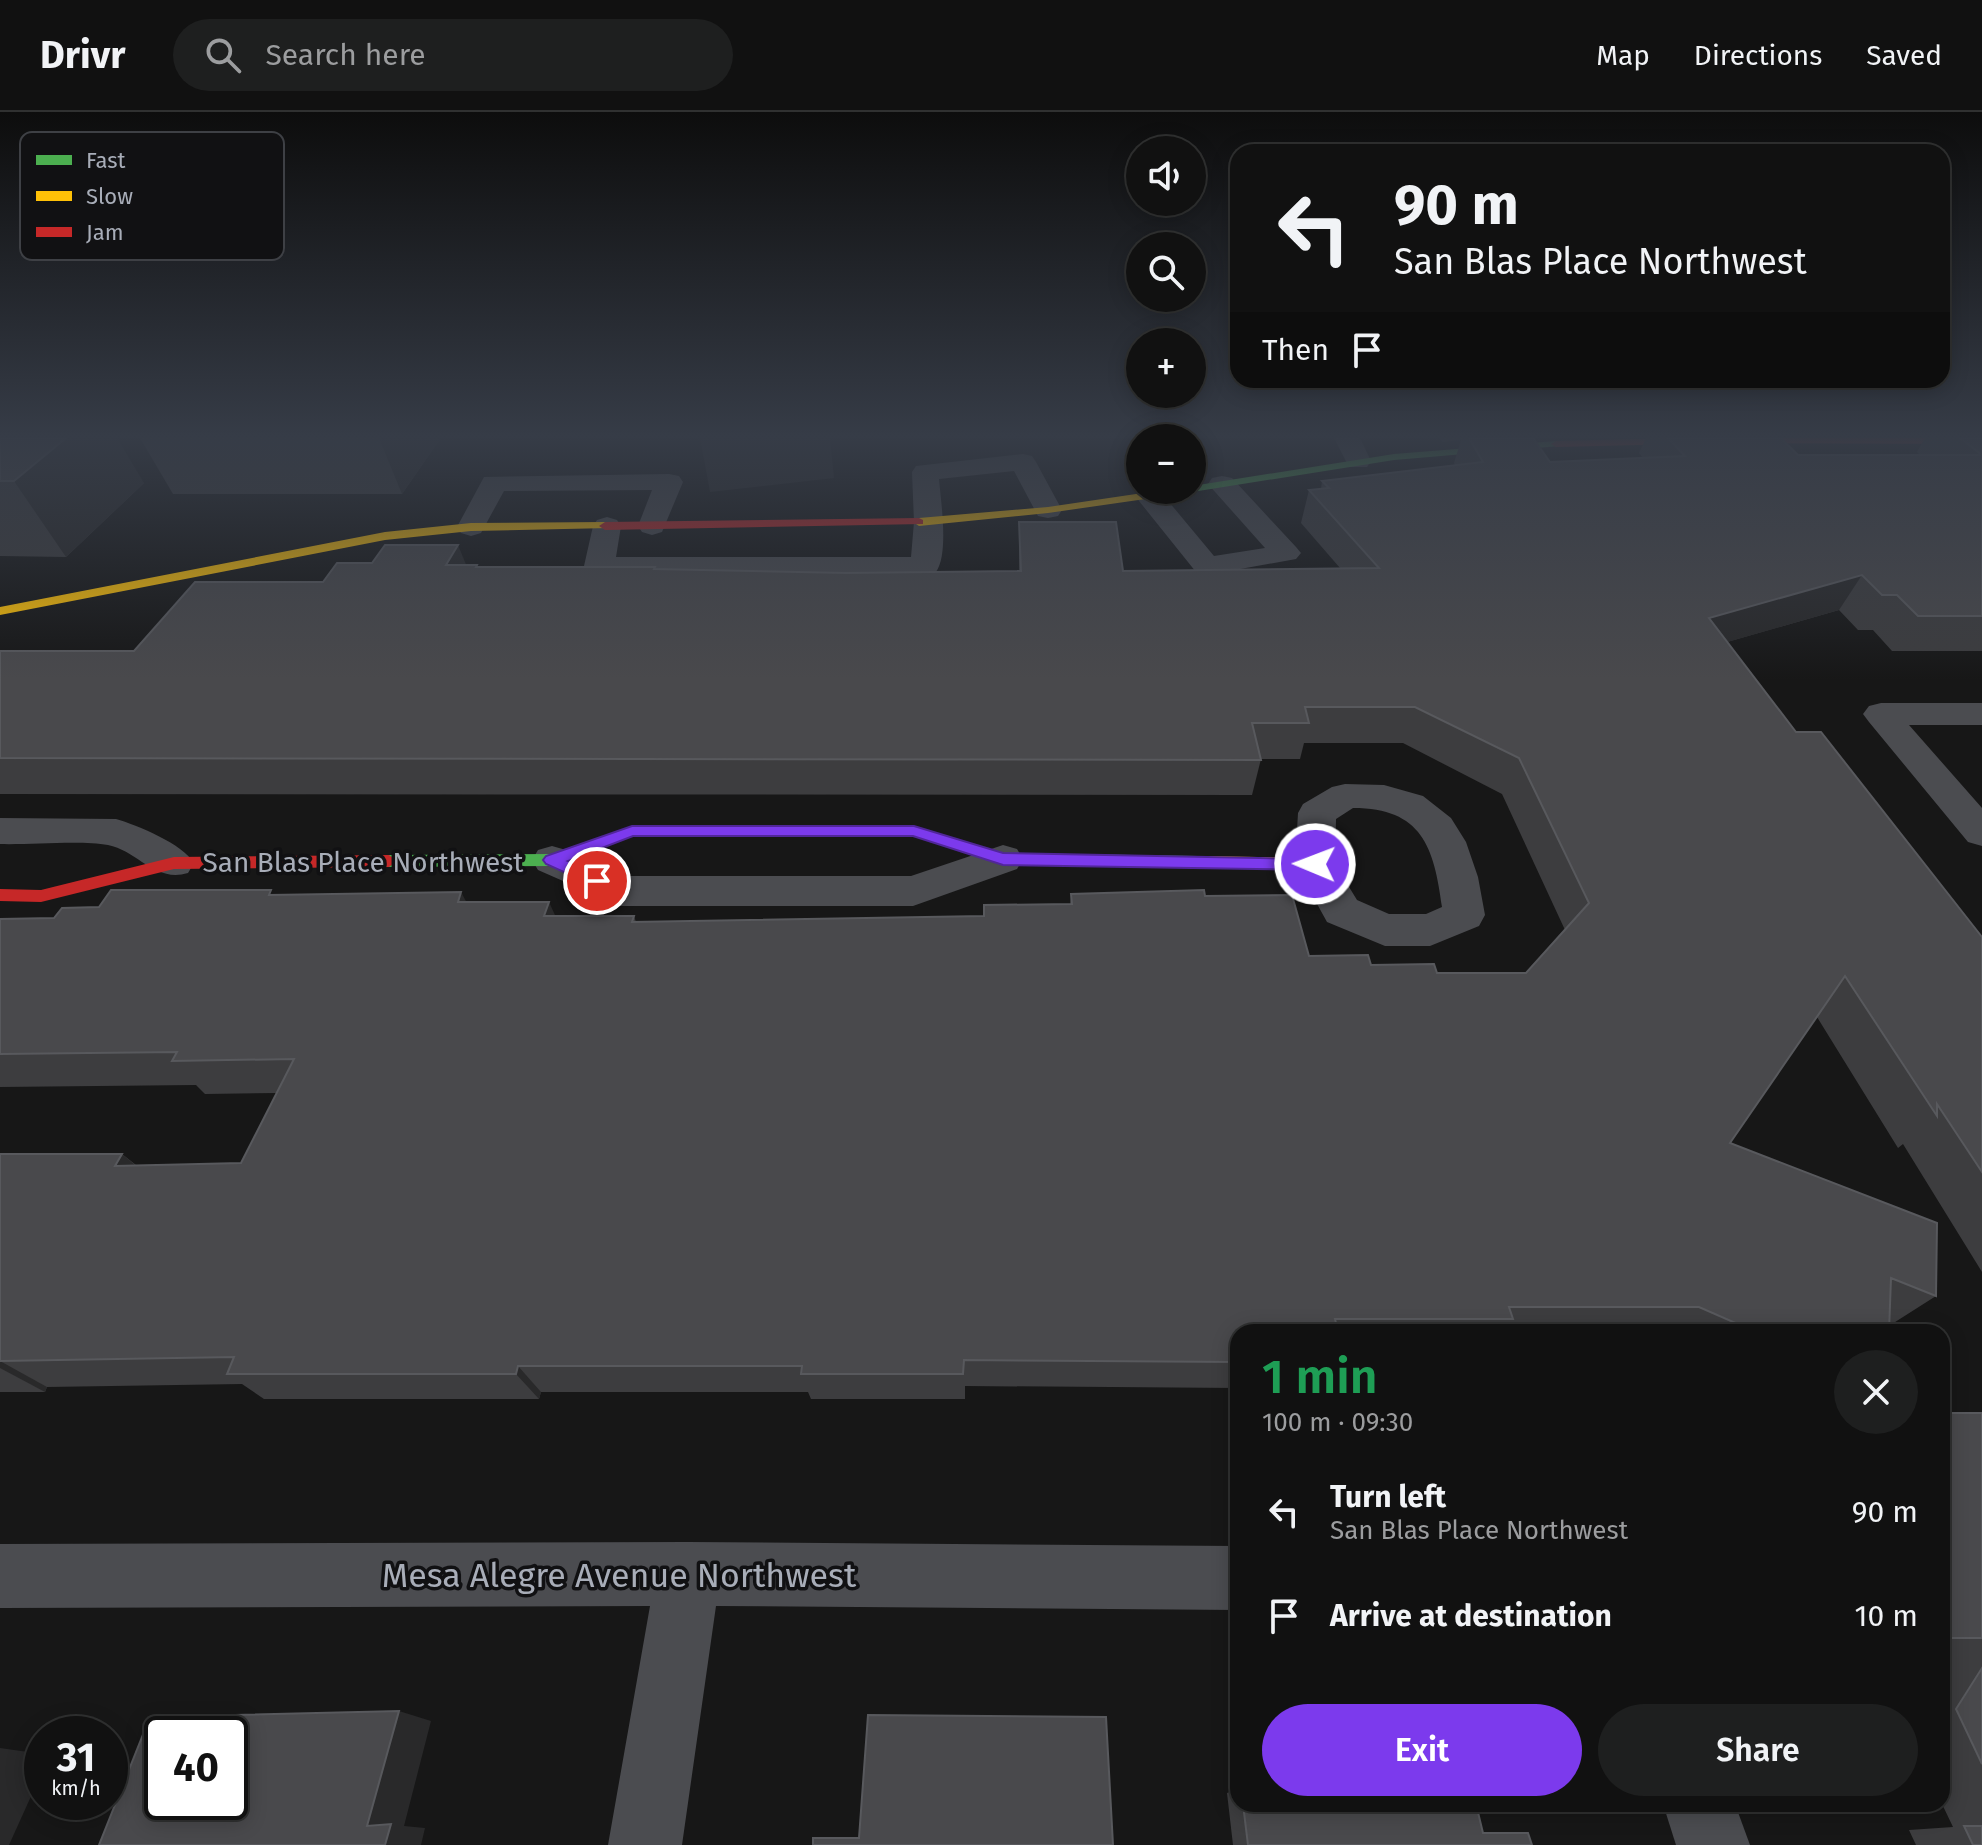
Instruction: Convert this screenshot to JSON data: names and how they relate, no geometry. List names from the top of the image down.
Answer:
{
  "streets": {
    "street": ["San Blas Place Northwest", "Mesa Alegre Avenue Northwest"]
  },
  "legend": ["Fast", "Slow", "Jam"],
  "page": {
    "header": "Drivr",
    "search": "Search here",
    "nav": ["Map", "Directions", "Saved"],
    "map_buttons": ["+", "−"],
    "turn": ["90 m", "San Blas Place Northwest"],
    "then": "Then",
    "heading": ["1 min", "100 m · 09:30"],
    "list": [
      {
        "name": "Turn left",
        "note": "San Blas Place Northwest",
        "value": "90 m"
      },
      {
        "name": "Arrive at destination",
        "value": "10 m"
      }
    ],
    "buttons": ["Exit", "Share"],
    "speed": "31 km/h",
    "limit": "40"
  }
}
